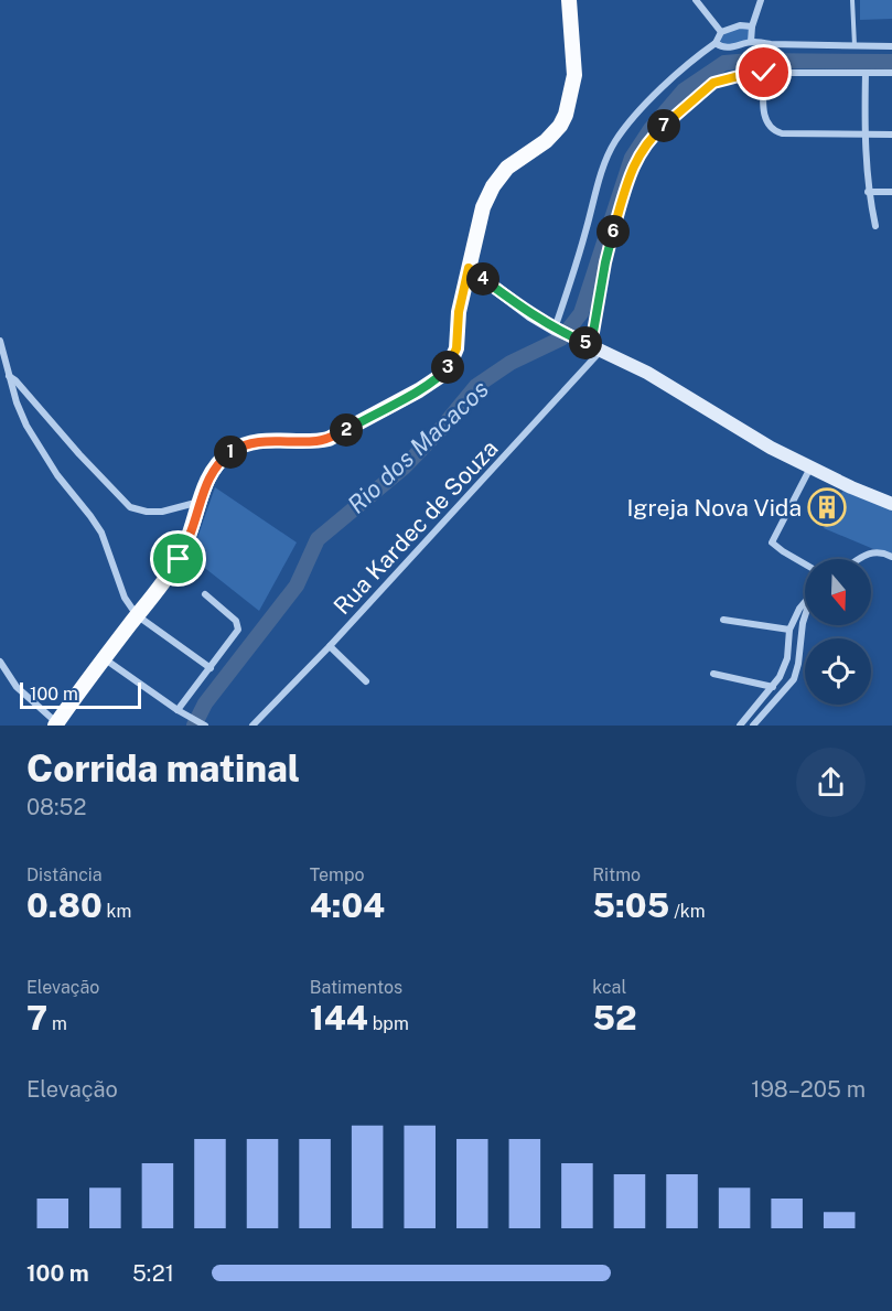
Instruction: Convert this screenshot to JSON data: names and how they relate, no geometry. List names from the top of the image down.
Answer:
{
  "streets": {
    "street": ["Rua Kardec de Souza"]
  },
  "water": ["Rio dos Macacos"],
  "places": {
    "building": ["Igreja Nova Vida"]
  },
  "scale_bar": "100 m",
  "north": "bottom",
  "page": {
    "pins": [
      "7",
      "6",
      "4",
      "5",
      "3",
      "2",
      "1"
    ],
    "scale": "100 m",
    "heading": ["Corrida matinal", "08:52"],
    "stats": [
      ["Distância", "0.80 km"],
      ["Tempo", "4:04"],
      ["Ritmo", "5:05 /km"],
      ["Elevação", "7 m"],
      ["Batimentos", "144 bpm"],
      ["kcal", "52"]
    ],
    "chart": ["Elevação", "198–205 m"],
    "list": [
      {
        "name": "100 m",
        "note": "5:21"
      }
    ]
  }
}
